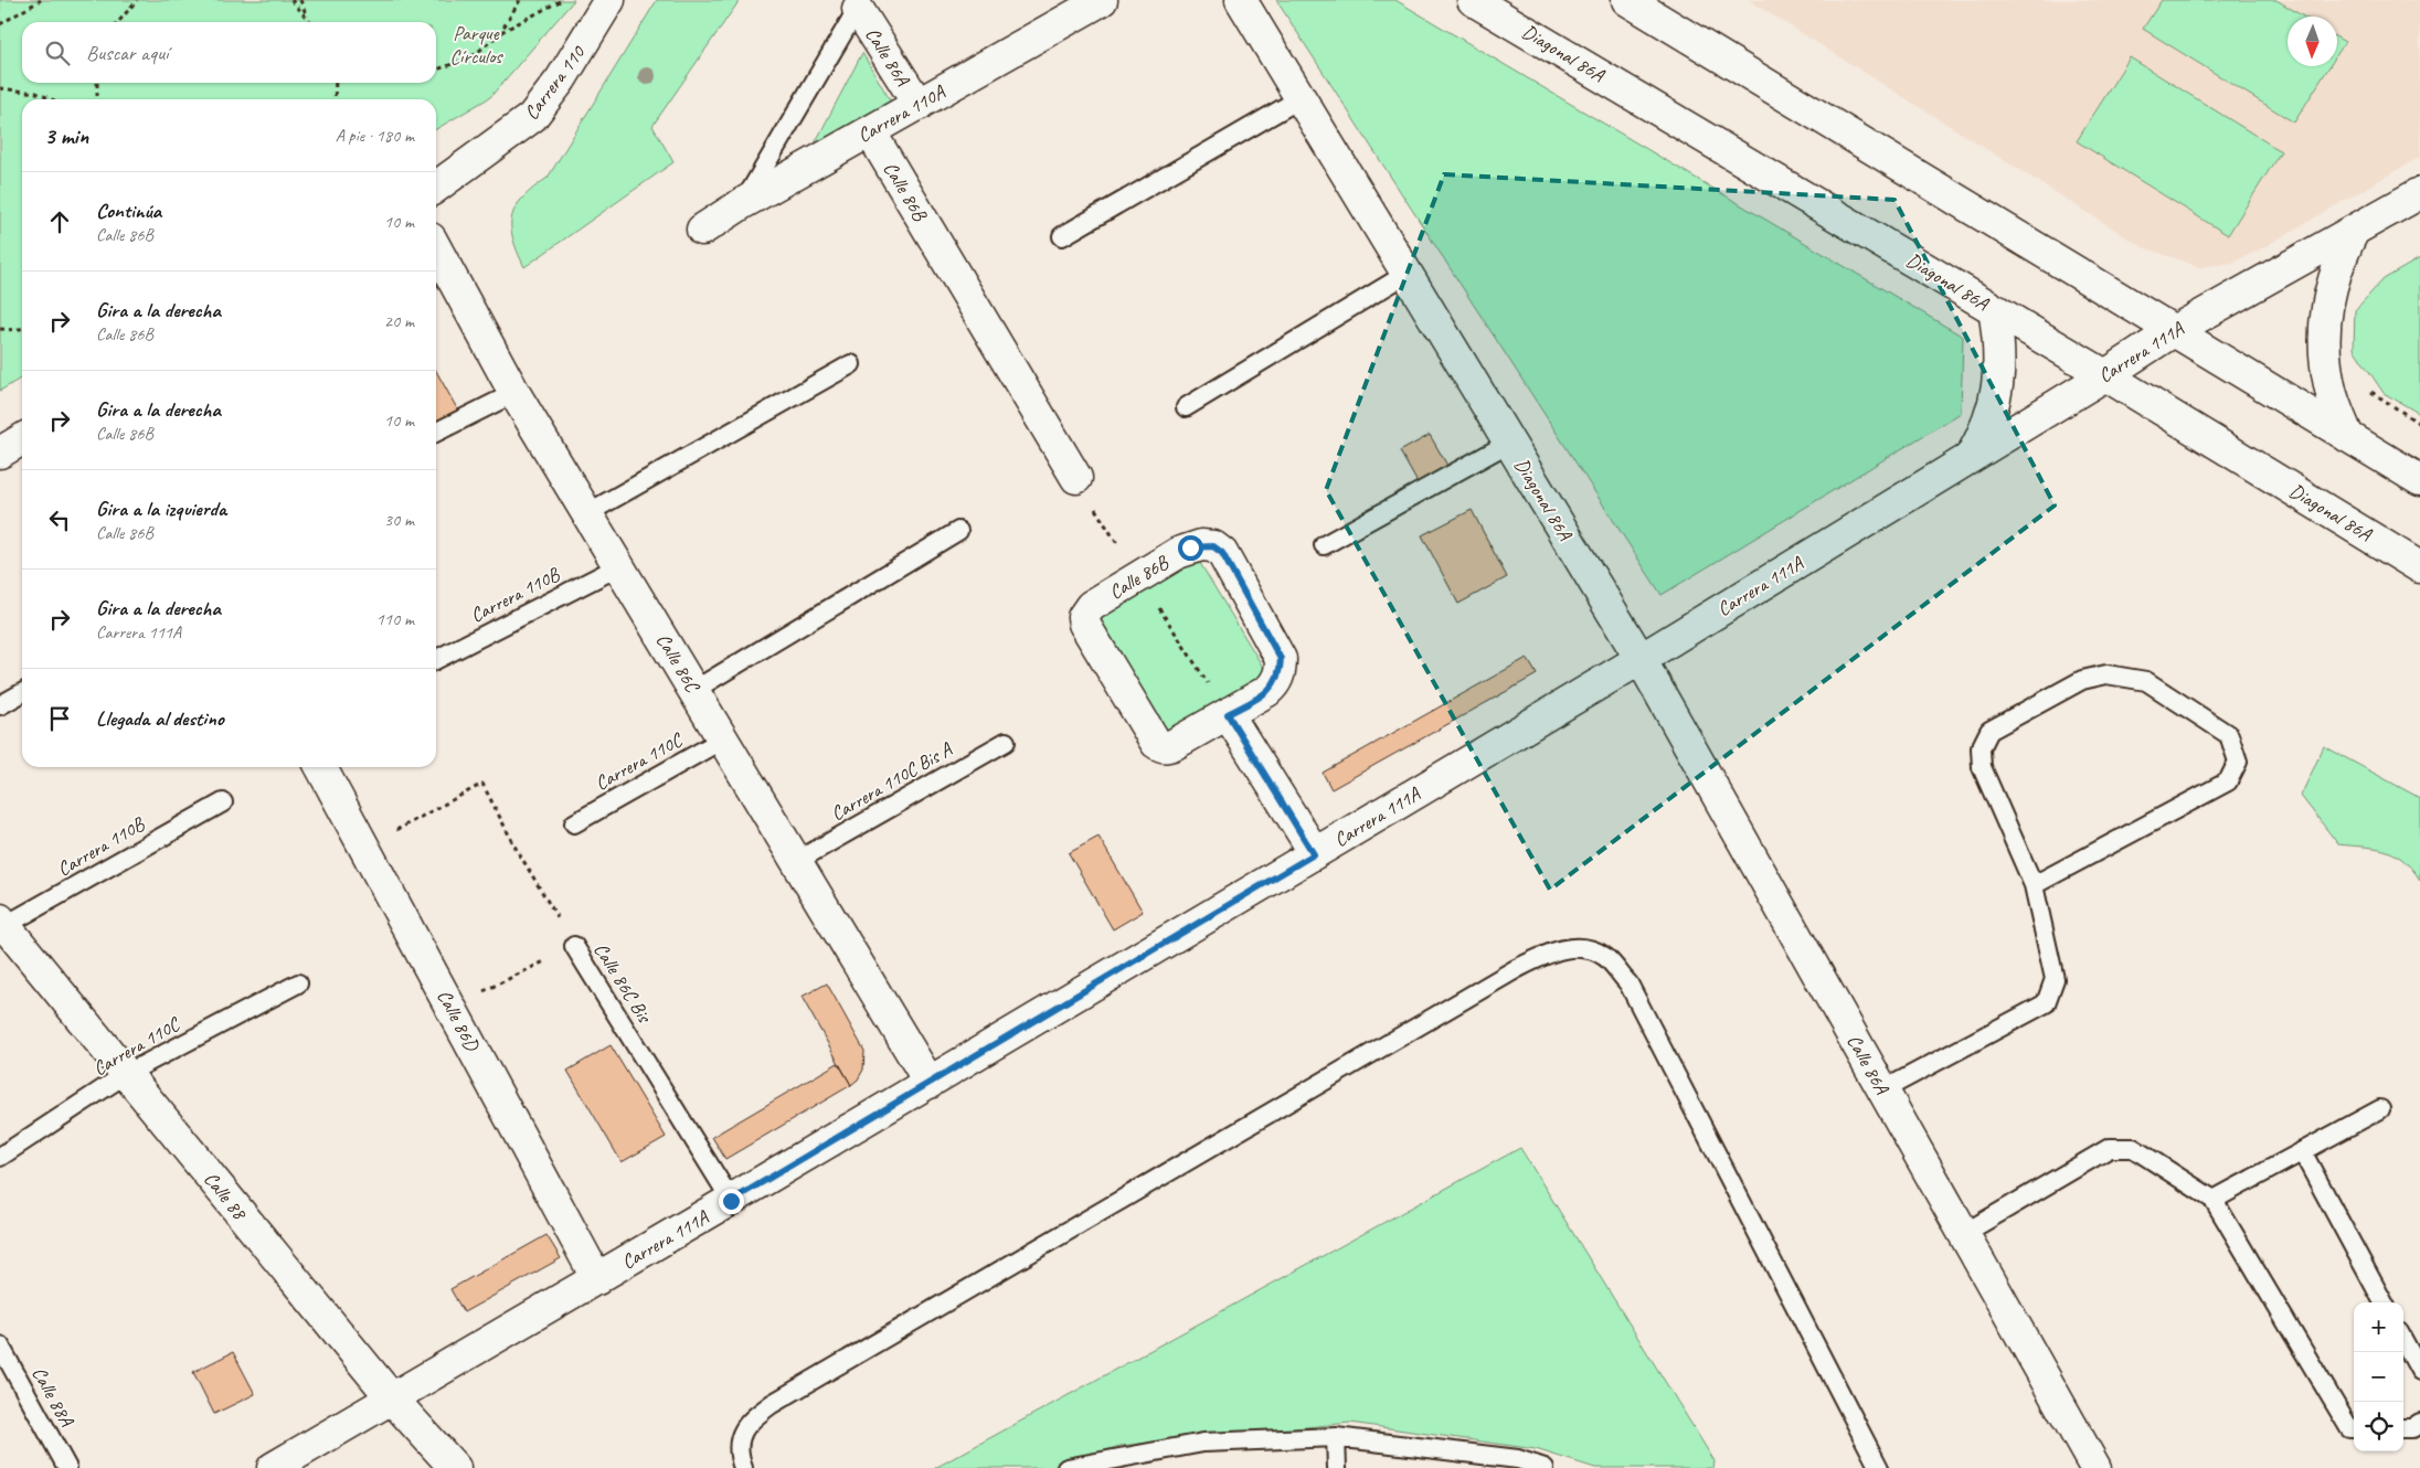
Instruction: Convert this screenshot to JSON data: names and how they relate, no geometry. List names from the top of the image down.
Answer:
{
  "streets": {
    "street": [
      "Diagonal 86A",
      "Calle 86A",
      "Carrera 110",
      "Carrera 110A",
      "Calle 86B",
      "Carrera 111A",
      "Calle 86C",
      "Calle 86D",
      "Calle 88"
    ],
    "lane": [
      "Carrera 110B",
      "Carrera 110C",
      "Carrera 110C Bis A",
      "Calle 86C Bis",
      "Calle 88A"
    ]
  },
  "crossings": [
    ["Diagonal 86A", "Calle 86A"],
    ["Diagonal 86A", "Carrera 111A"],
    ["Calle 86A", "Carrera 110A"],
    ["Calle 86A", "Carrera 111A"],
    ["Carrera 110A", "Calle 86B"],
    ["Carrera 111A", "Calle 86C"],
    ["Carrera 111A", "Calle 86C Bis"],
    ["Carrera 111A", "Calle 86D"],
    ["Carrera 111A", "Calle 88"],
    ["Carrera 110B", "Calle 86C"],
    ["Carrera 110B", "Calle 88"],
    ["Calle 86C", "Carrera 110C"],
    ["Calle 86C", "Carrera 110C Bis A"],
    ["Carrera 110C", "Calle 88"],
    ["Calle 86C Bis", "Calle 86D"]
  ],
  "parks": ["Parque Círculos"],
  "north": "bottom",
  "page": {
    "search": "Buscar aquí",
    "heading": ["3 min", "A pie · 180 m"],
    "list": [
      ["Continúa", "Calle 86B", "10 m"],
      ["Gira a la derecha", "Calle 86B", "20 m"],
      ["Gira a la derecha", "Calle 86B", "10 m"],
      ["Gira a la izquierda", "Calle 86B", "30 m"],
      ["Gira a la derecha", "Carrera 111A", "110 m"],
      "Llegada al destino"
    ],
    "map_buttons": ["+", "−"]
  }
}
